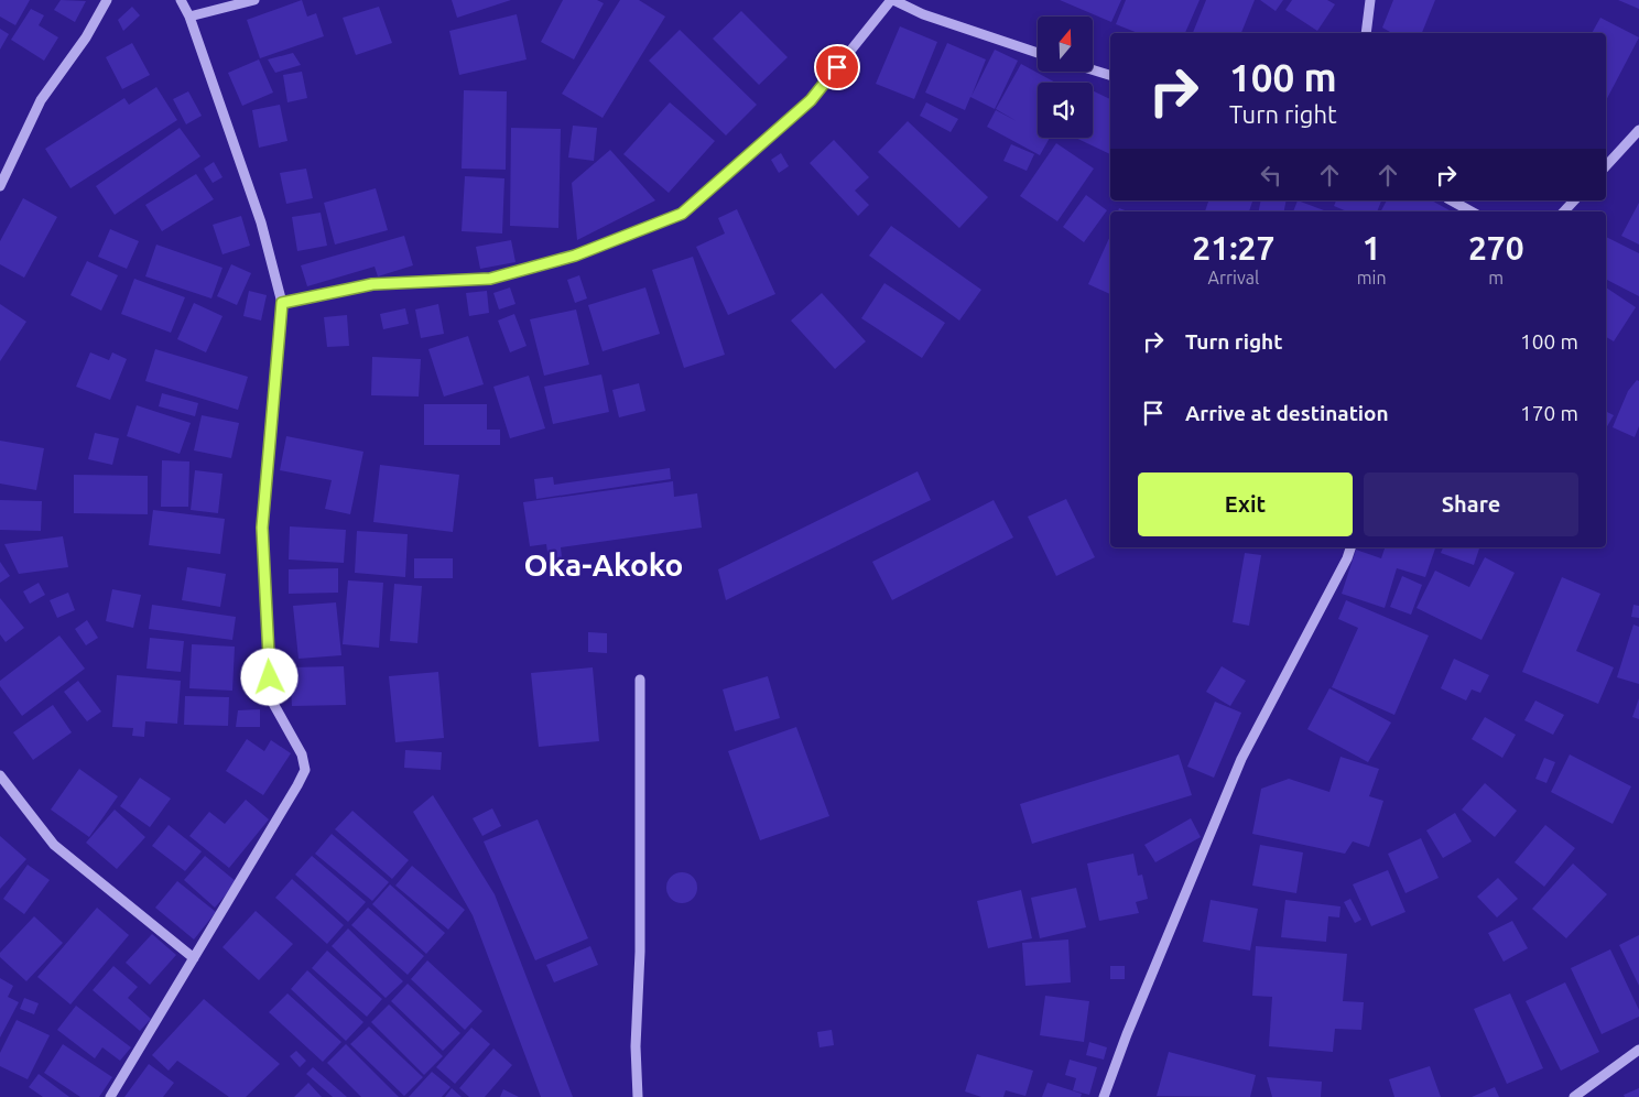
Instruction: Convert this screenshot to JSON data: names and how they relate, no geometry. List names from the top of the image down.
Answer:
{
  "districts": ["Oka-Akoko"],
  "north": "top",
  "page": {
    "turn": ["100 m", "Turn right"],
    "eta": [
      "21:27",
      "Arrival",
      "1",
      "min",
      "270",
      "m"
    ],
    "list": [
      {
        "name": "Turn right",
        "value": "100 m"
      },
      {
        "name": "Arrive at destination",
        "value": "170 m"
      }
    ],
    "buttons": ["Exit", "Share"]
  }
}
